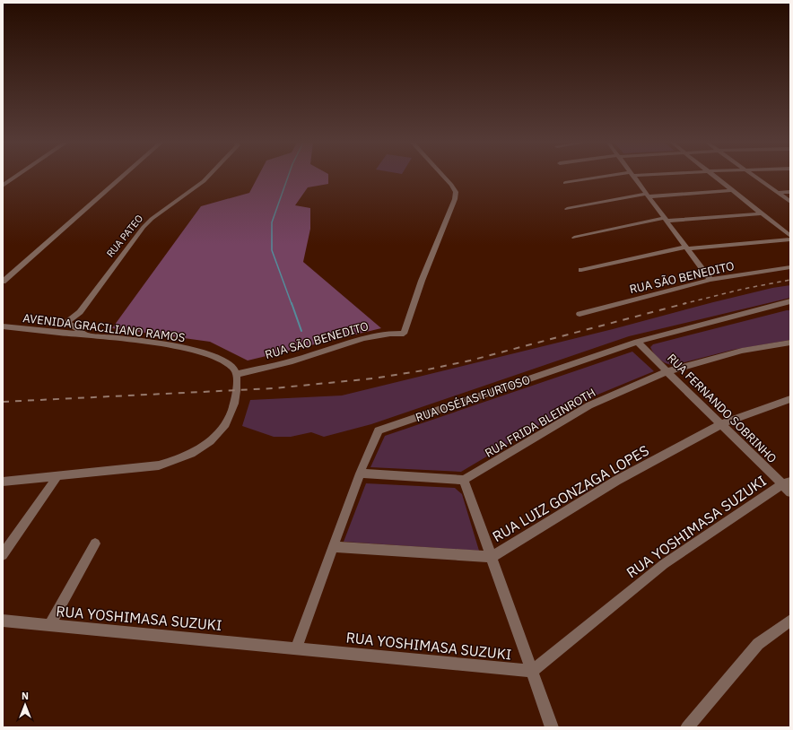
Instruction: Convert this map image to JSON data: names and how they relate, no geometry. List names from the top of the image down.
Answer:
{
  "streets": {
    "street": [
      "RUA PATEO",
      "RUA SÃO BENEDITO",
      "AVENIDA GRACILIANO RAMOS",
      "RUA OSÉIAS FURTOSO",
      "RUA FERNANDO SOBRINHO",
      "RUA FRIDA BLEINROTH",
      "RUA LUIZ GONZAGA LOPES",
      "RUA YOSHIMASA SUZUKI"
    ]
  },
  "crossings": [
    ["RUA PATEO", "AVENIDA GRACILIANO RAMOS"],
    ["RUA SÃO BENEDITO", "AVENIDA GRACILIANO RAMOS"],
    ["RUA OSÉIAS FURTOSO", "RUA FERNANDO SOBRINHO"],
    ["RUA OSÉIAS FURTOSO", "RUA LUIZ GONZAGA LOPES"],
    ["RUA OSÉIAS FURTOSO", "RUA YOSHIMASA SUZUKI"],
    ["RUA FERNANDO SOBRINHO", "RUA FRIDA BLEINROTH"],
    ["RUA FERNANDO SOBRINHO", "RUA LUIZ GONZAGA LOPES"],
    ["RUA FERNANDO SOBRINHO", "RUA YOSHIMASA SUZUKI"]
  ],
  "north": "top"
}
